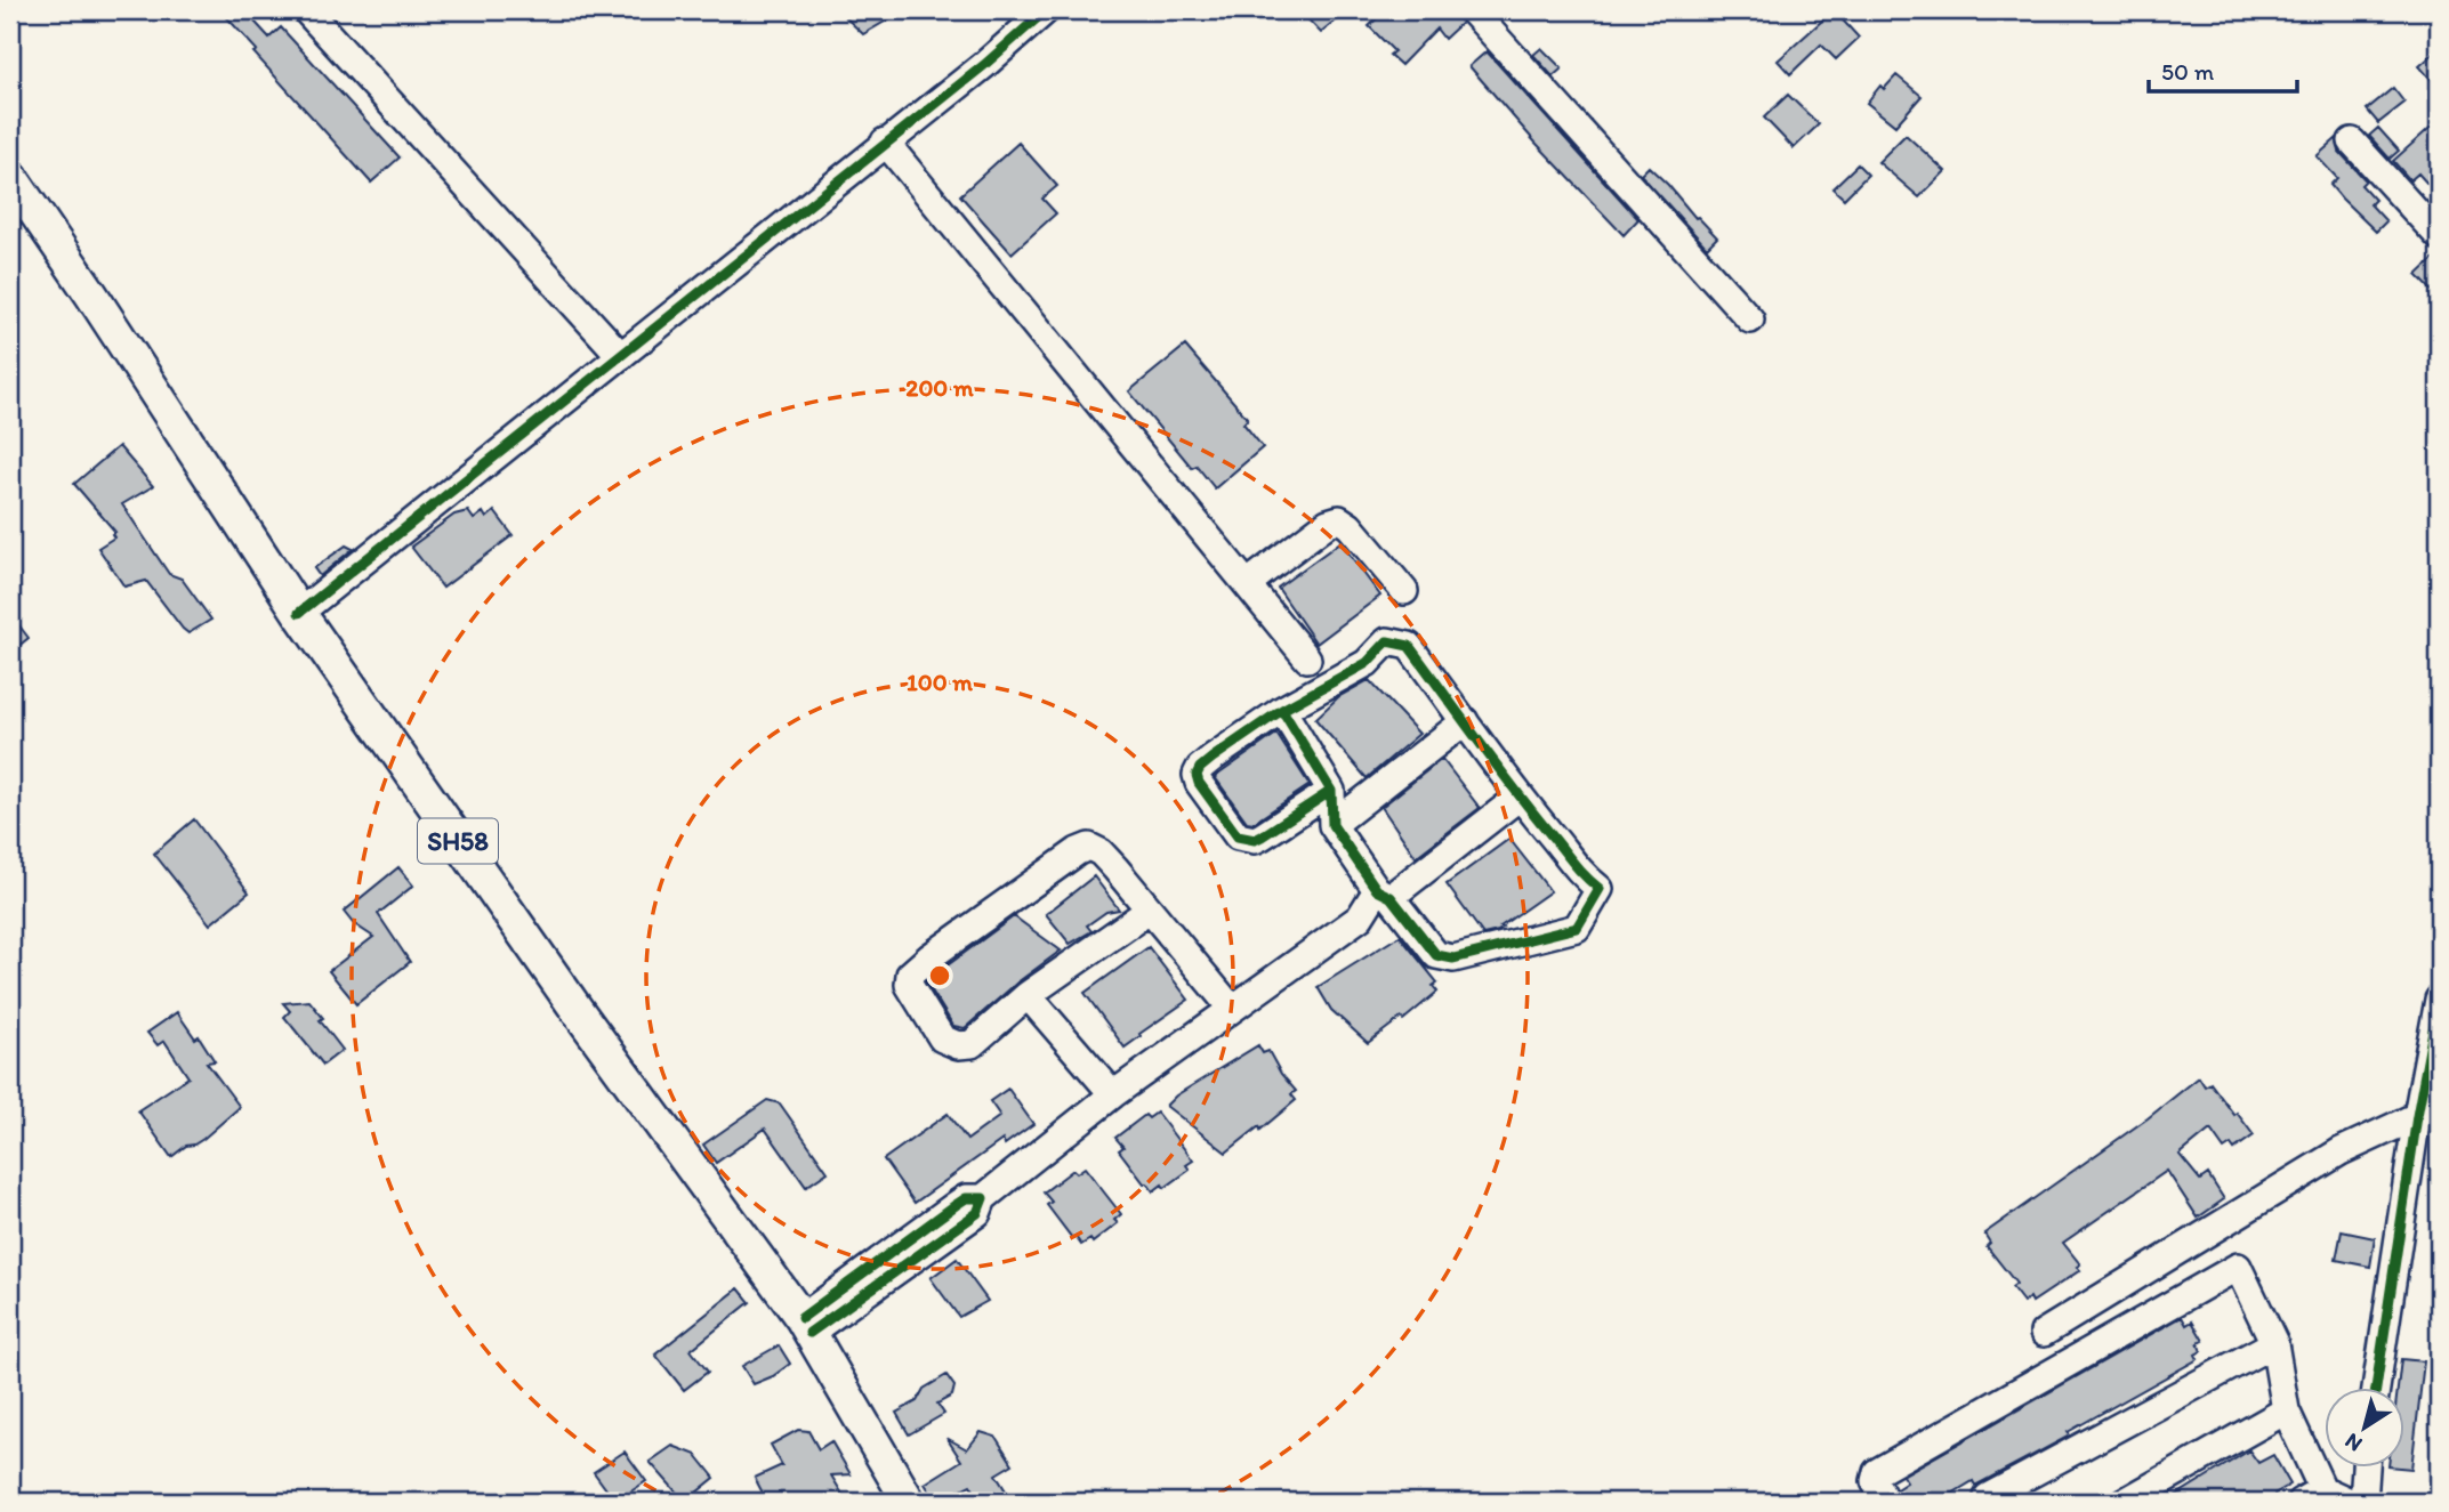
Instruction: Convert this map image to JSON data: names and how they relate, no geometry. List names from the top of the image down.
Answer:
{
  "streets": {
    "main road": ["SH58"]
  },
  "scale_bar": "50 m",
  "north": "bottom left",
  "rings": ["200 m", "100 m"]
}
